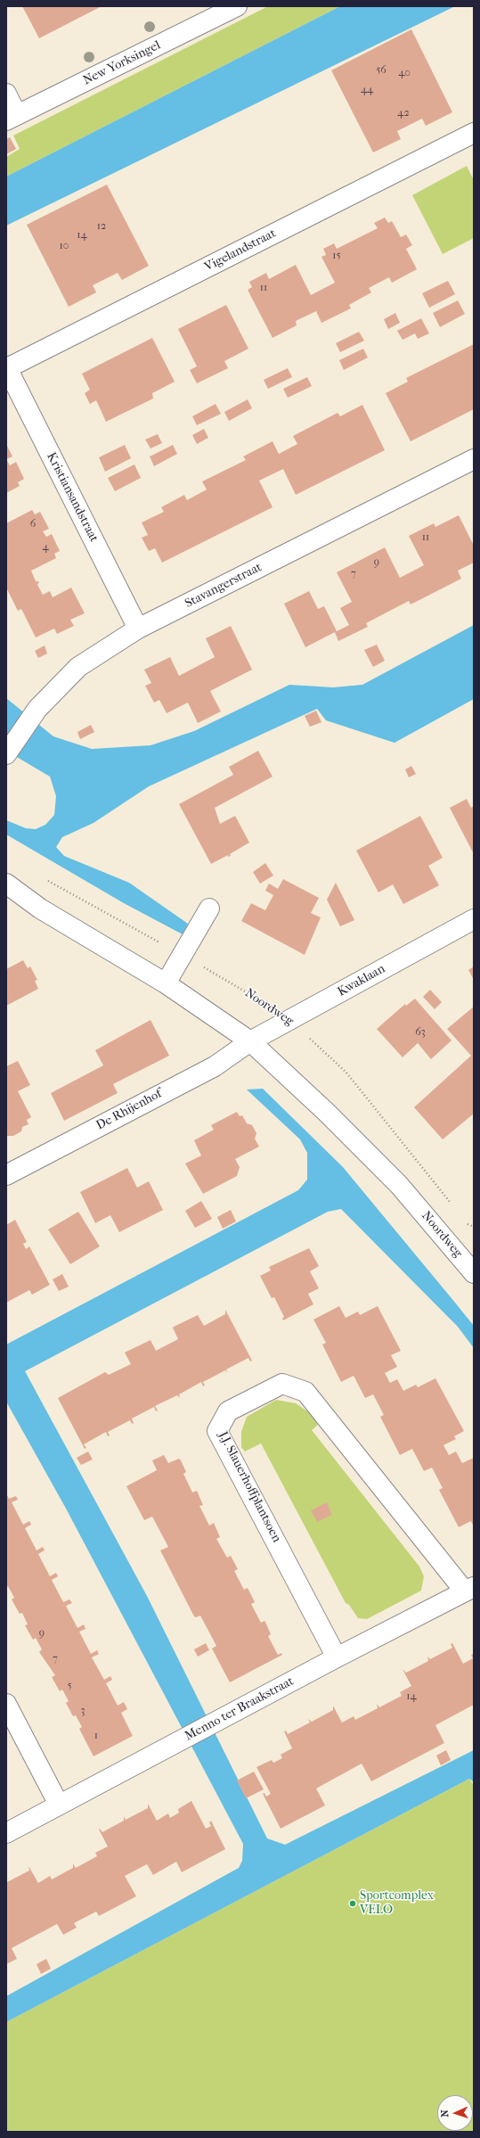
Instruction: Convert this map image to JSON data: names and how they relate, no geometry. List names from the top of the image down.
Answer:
{
  "streets": {
    "street": [
      "New Yorksingel",
      "Vigelandstraat",
      "Kristiansandstraat",
      "Stavangerstraat",
      "Kwaklaan",
      "Noordweg",
      "De Rhijenhof",
      "J.J. Slauerhoffplantsoen",
      "Menno ter Braakstraat"
    ]
  },
  "crossings": [
    ["Vigelandstraat", "Kristiansandstraat"],
    ["Kristiansandstraat", "Stavangerstraat"],
    ["Kwaklaan", "Noordweg"],
    ["Kwaklaan", "De Rhijenhof"],
    ["Noordweg", "De Rhijenhof"],
    ["J.J. Slauerhoffplantsoen", "Menno ter Braakstraat"]
  ],
  "places": ["Sportcomplex VELO"],
  "house_numbers": [
    "56",
    "40",
    "44",
    "42",
    "12",
    "14",
    "10",
    "15",
    "11",
    "6",
    "11",
    "4",
    "9",
    "7",
    "63",
    "9",
    "7",
    "5",
    "14",
    "3",
    "1"
  ],
  "north": "left"
}
